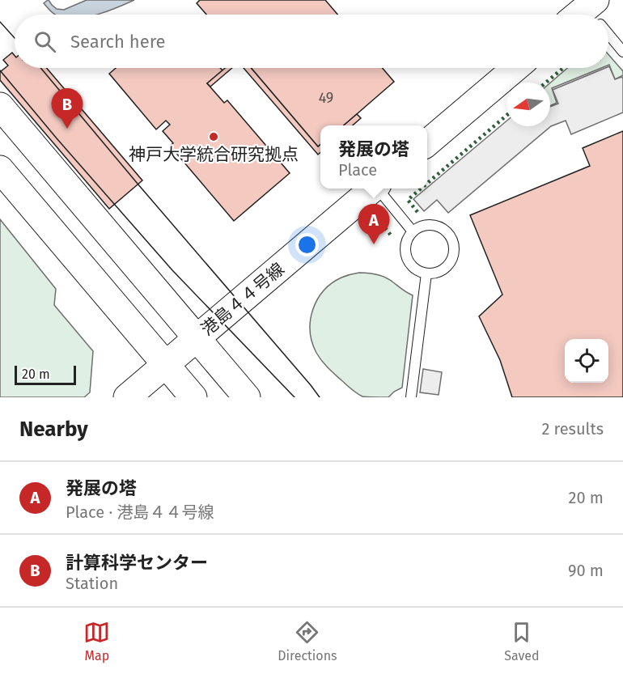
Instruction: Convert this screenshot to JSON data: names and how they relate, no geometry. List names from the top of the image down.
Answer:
{
  "streets": {
    "street": ["港島４４号線"]
  },
  "places": ["神戸大学統合研究拠点"],
  "house_numbers": ["49"],
  "scale_bar": "20 m",
  "north": "left",
  "page": {
    "search": "Search here",
    "pins": ["B", "A"],
    "popup": ["発展の塔", "Place"],
    "scale": "20 m",
    "heading": ["Nearby", "2 results"],
    "list": [
      {
        "mark": "A",
        "name": "発展の塔",
        "note": "Place · 港島４４号線",
        "value": "20 m"
      },
      {
        "mark": "B",
        "name": "計算科学センター",
        "note": "Station",
        "value": "90 m"
      }
    ],
    "nav": ["Map", "Directions", "Saved"]
  }
}
